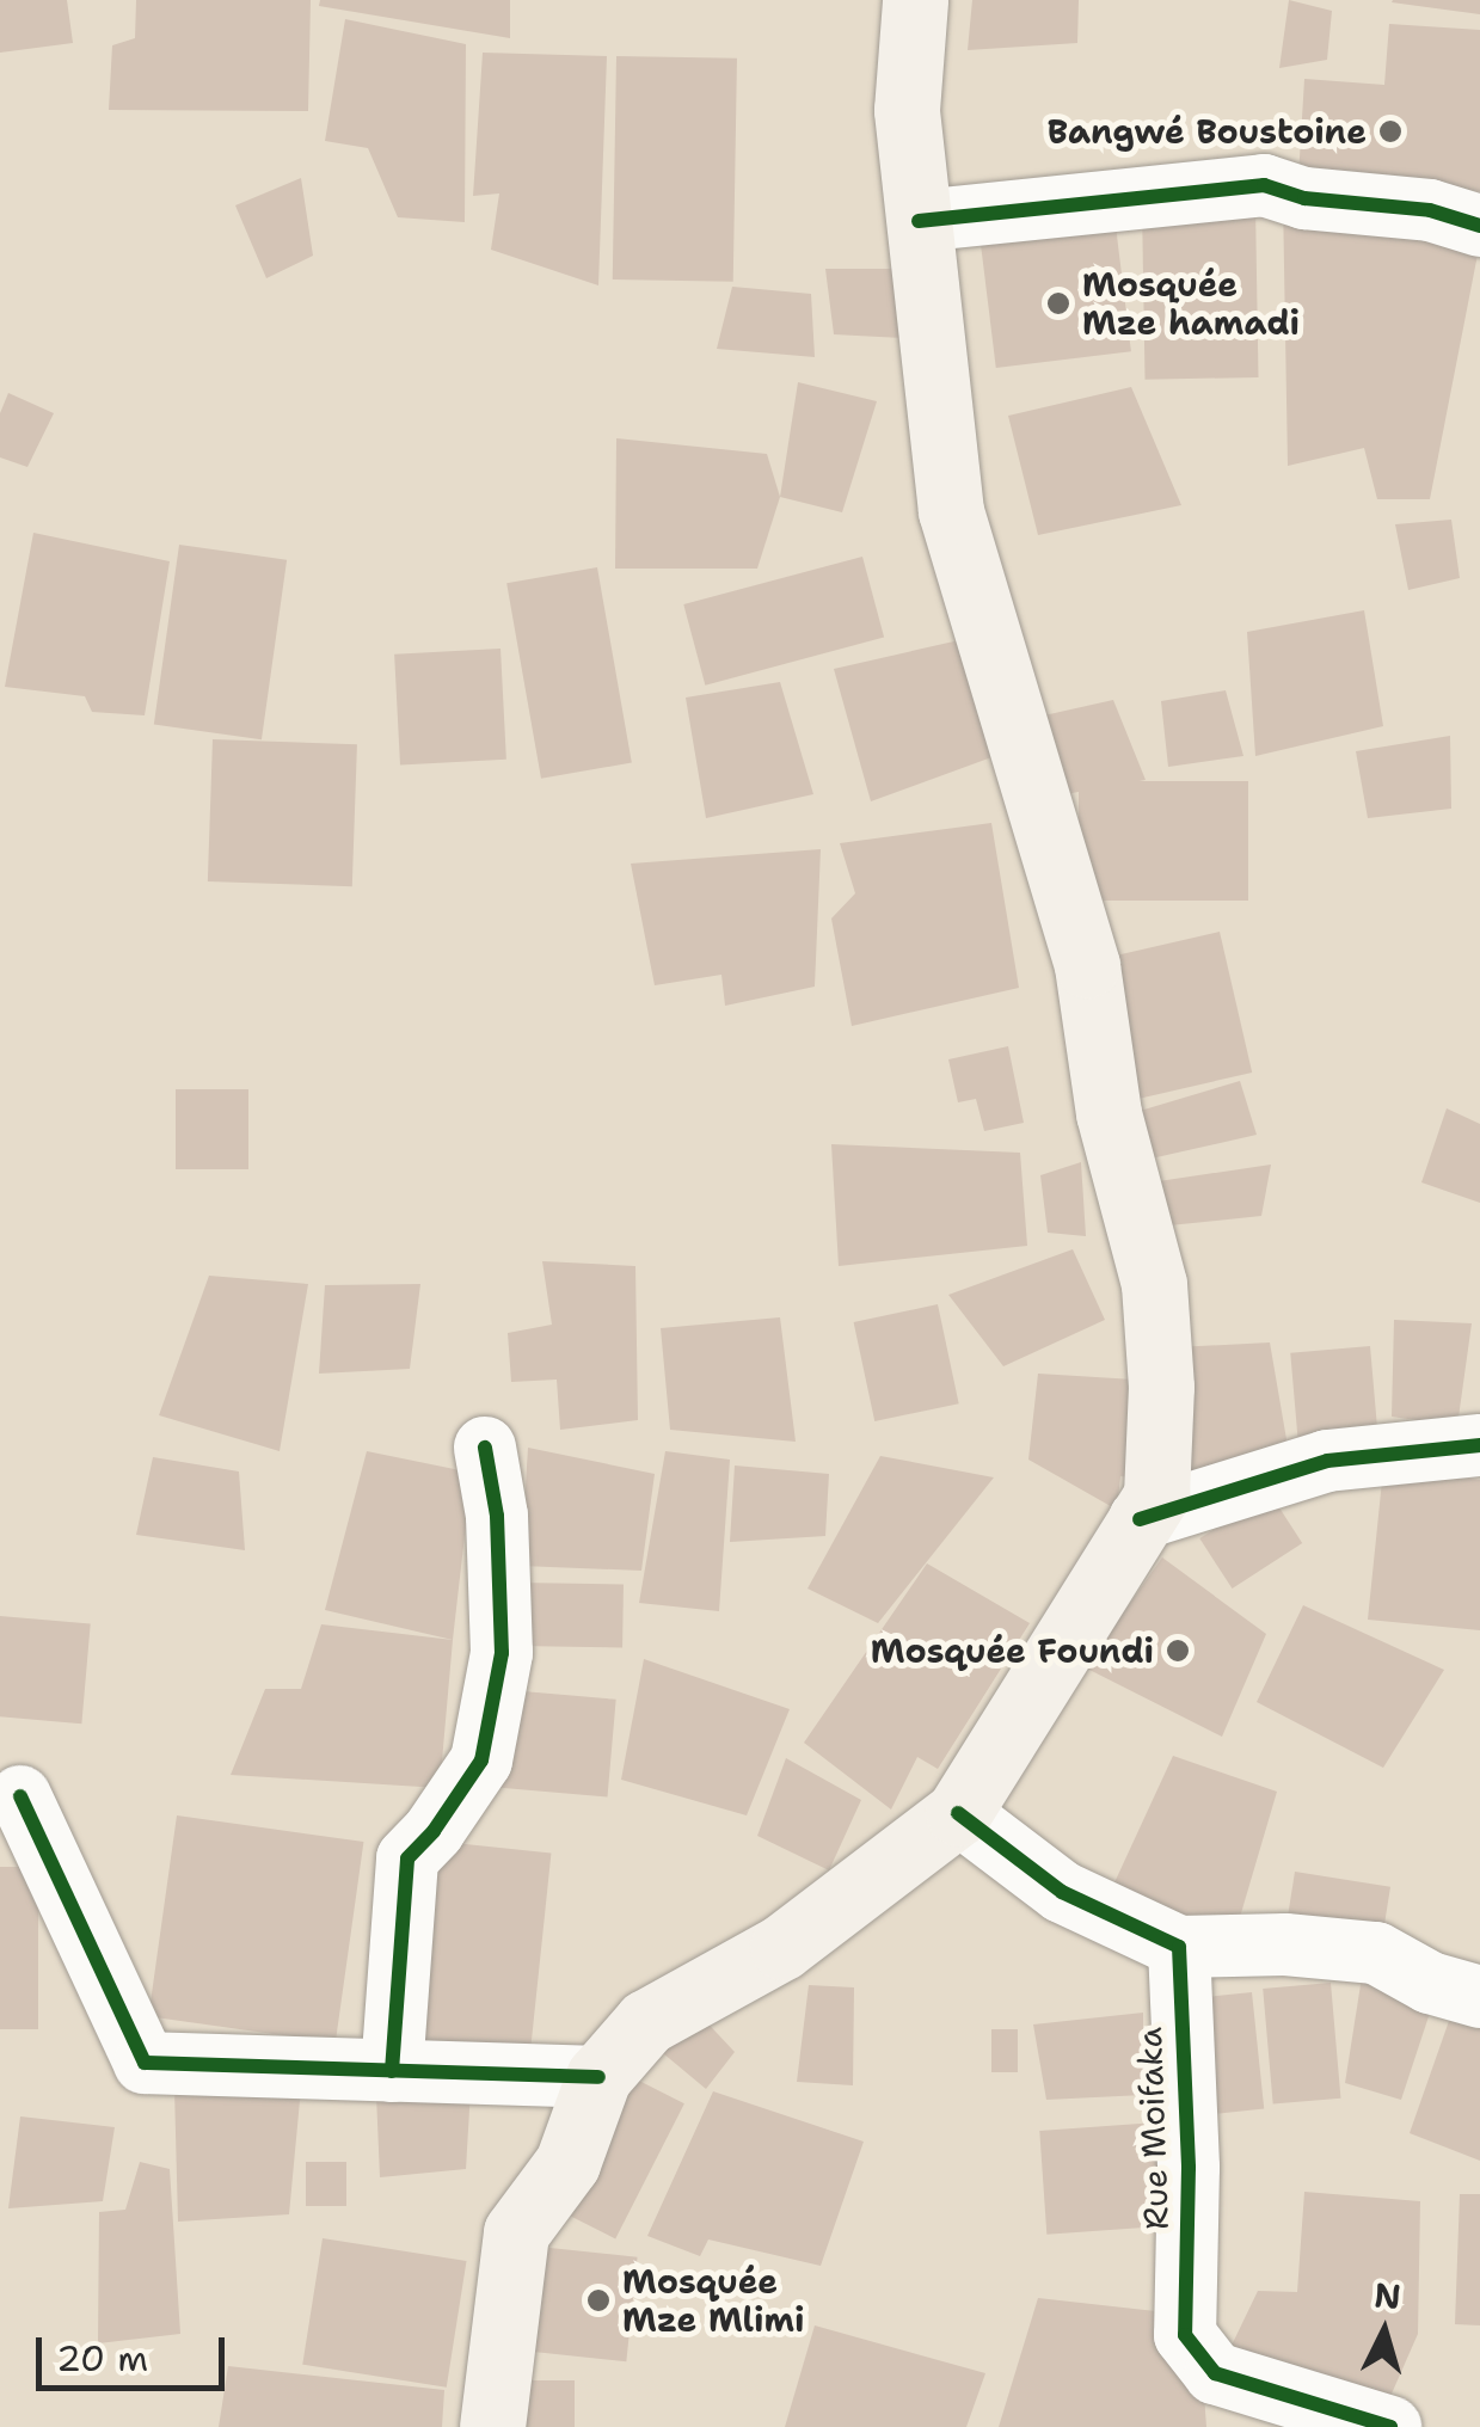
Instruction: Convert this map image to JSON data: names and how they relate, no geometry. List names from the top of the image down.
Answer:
{
  "streets": {
    "street": ["Rue Moifaka"]
  },
  "places": [
    "Bangwé Boustoine",
    "Mosquée Mze hamadi",
    "Mosquée Foundi",
    "Mosquée Mze Mlimi"
  ],
  "scale_bar": "20 m",
  "north": "top"
}
